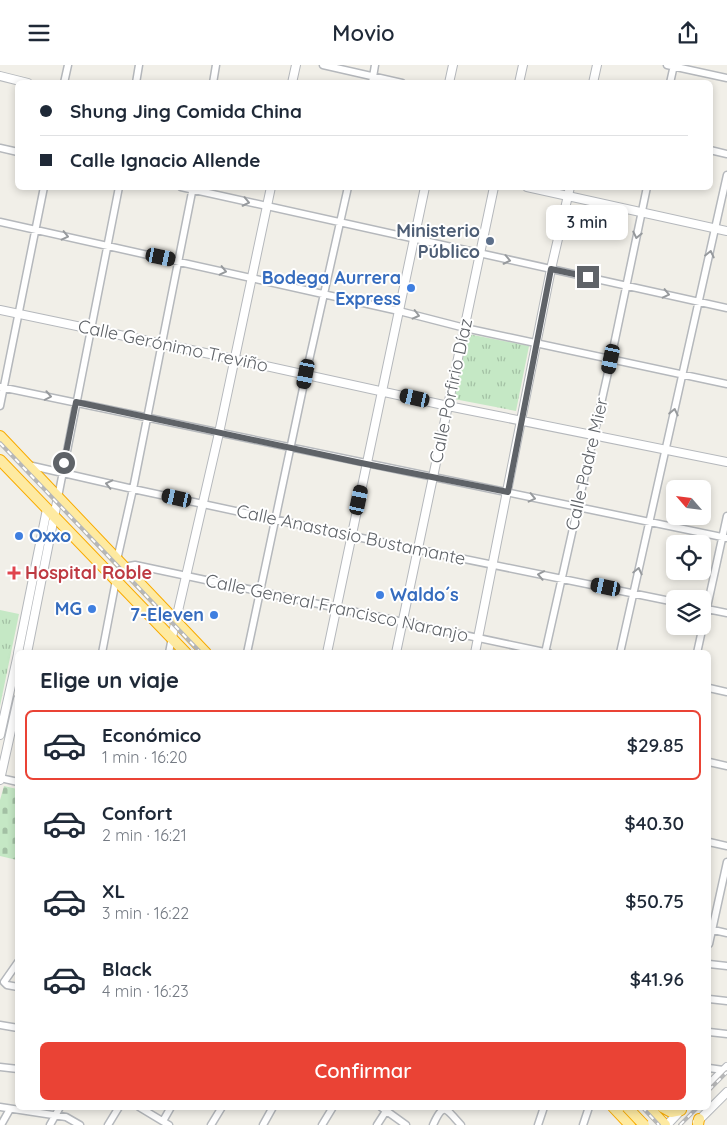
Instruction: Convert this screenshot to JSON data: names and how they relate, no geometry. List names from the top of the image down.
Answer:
{
  "streets": {
    "street": [
      "Calle Gerónimo Treviño",
      "Calle Porfirio Díaz",
      "Calle Padre Mier",
      "Calle Anastasio Bustamante",
      "Calle General Francisco Naranjo"
    ]
  },
  "crossings": [
    ["Calle Gerónimo Treviño", "Calle Porfirio Díaz"],
    ["Calle Gerónimo Treviño", "Calle Padre Mier"],
    ["Calle Porfirio Díaz", "Calle Anastasio Bustamante"],
    ["Calle Porfirio Díaz", "Calle General Francisco Naranjo"],
    ["Calle Padre Mier", "Calle Anastasio Bustamante"]
  ],
  "places": {
    "other": [
      "Ministerio Público",
      "Bodega Aurrera Express",
      "Oxxo",
      "Waldo´s",
      "MG",
      "7-Eleven"
    ],
    "health": ["Hospital Roble"]
  },
  "north": "top left",
  "page": {
    "header": "Movio",
    "banner": ["Shung Jing Comida China", "Calle Ignacio Allende"],
    "bubble": "3 min",
    "heading": "Elige un viaje",
    "list": [
      {
        "name": "Económico",
        "note": "1 min · 16:20",
        "value": "$29.85"
      },
      {
        "name": "Confort",
        "note": "2 min · 16:21",
        "value": "$40.30"
      },
      {
        "name": "XL",
        "note": "3 min · 16:22",
        "value": "$50.75"
      },
      {
        "name": "Black",
        "note": "4 min · 16:23",
        "value": "$41.96"
      }
    ],
    "buttons": "Confirmar"
  }
}
